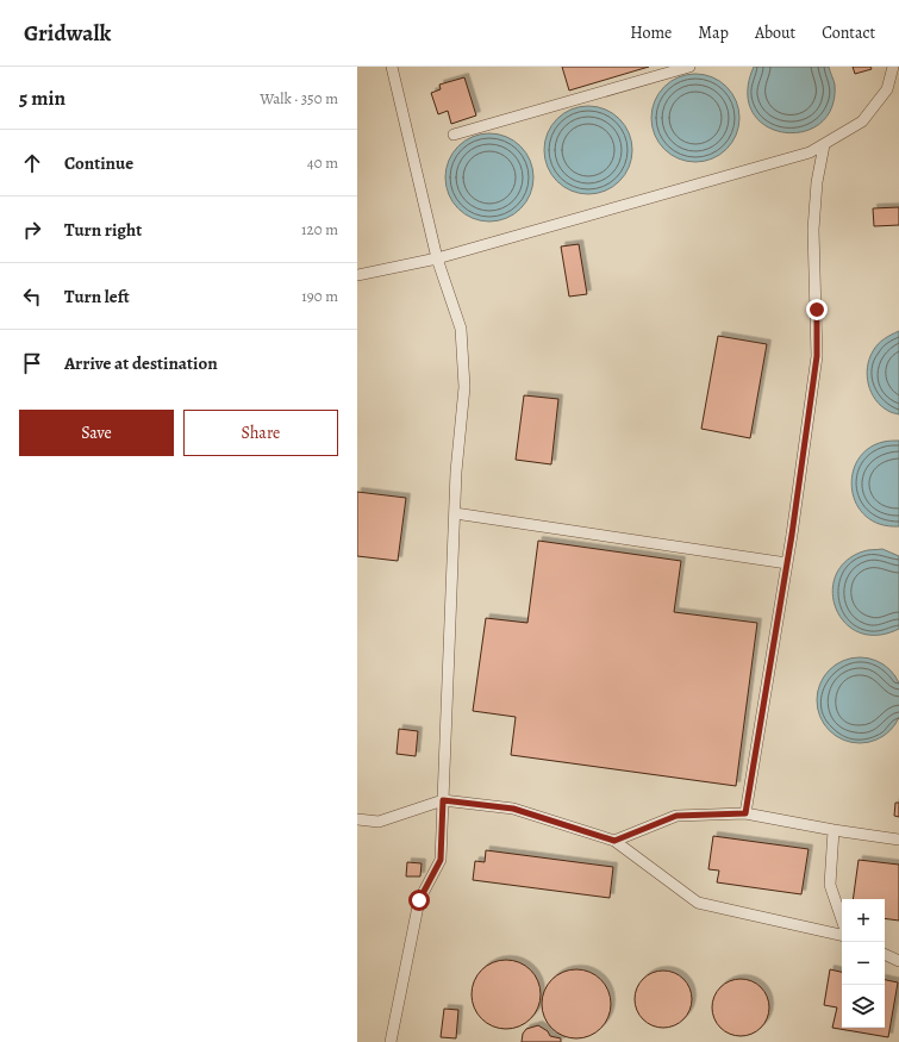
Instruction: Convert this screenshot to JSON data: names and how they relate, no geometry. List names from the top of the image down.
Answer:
{
  "page": {
    "header": "Gridwalk",
    "nav": [
      "Home",
      "Map",
      "About",
      "Contact"
    ],
    "heading": ["5 min", "Walk · 350 m"],
    "list": [
      ["Continue", "40 m"],
      ["Turn right", "120 m"],
      ["Turn left", "190 m"],
      "Arrive at destination"
    ],
    "buttons": ["Save", "Share"],
    "map_buttons": ["+", "−"]
  }
}
